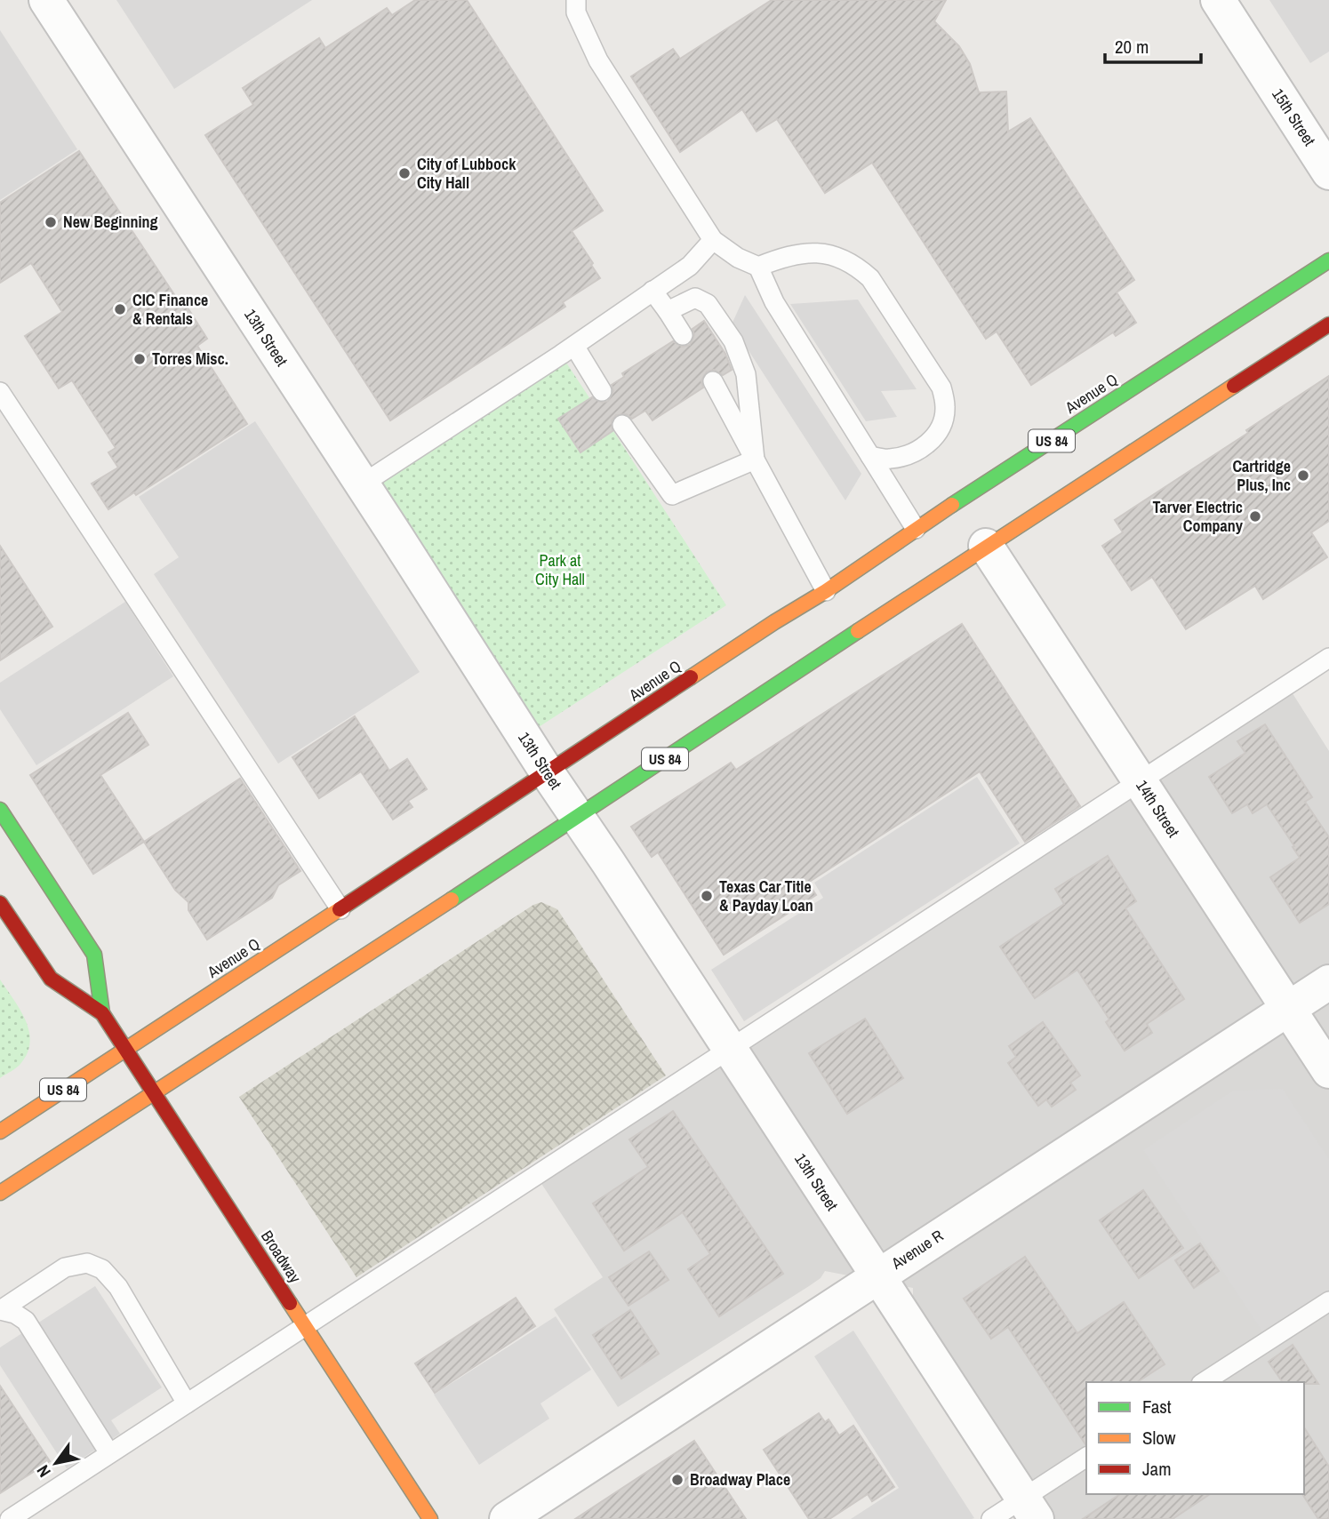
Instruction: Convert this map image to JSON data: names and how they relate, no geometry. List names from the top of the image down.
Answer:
{
  "streets": {
    "main road": ["Avenue Q", "US 84", "Broadway"],
    "street": [
      "15th Street",
      "13th Street",
      "14th Street",
      "Avenue R"
    ]
  },
  "crossings": [
    ["13th Street", "Avenue Q"],
    ["13th Street", "US 84"],
    ["13th Street", "Avenue R"],
    ["Avenue Q", "Broadway"],
    ["US 84", "14th Street"],
    ["US 84", "Broadway"],
    ["14th Street", "Avenue R"]
  ],
  "parks": ["Park at City Hall"],
  "places": [
    "City of Lubbock City Hall",
    "New Beginning",
    "CIC Finance & Rentals",
    "Torres Misc.",
    "Cartridge Plus, Inc",
    "Tarver Electric Company",
    "Texas Car Title & Payday Loan",
    "Broadway Place"
  ],
  "legend": ["Fast", "Slow", "Jam"],
  "scale_bar": "20 m",
  "north": "bottom left"
}
